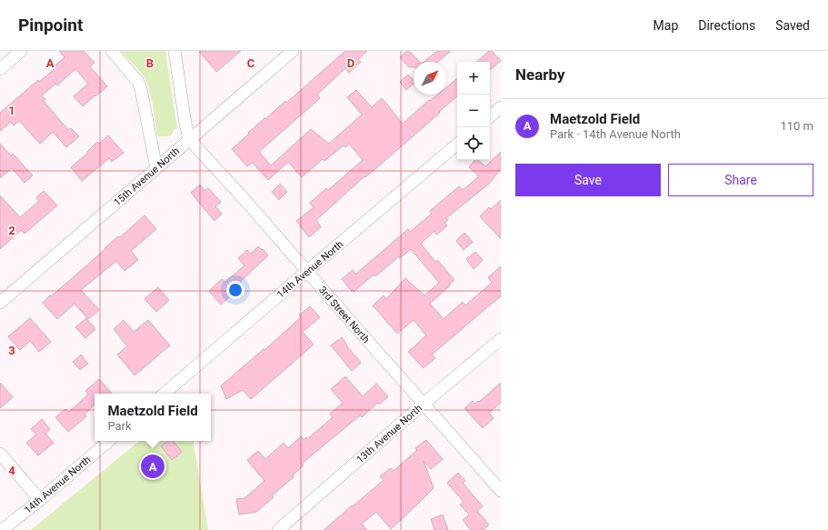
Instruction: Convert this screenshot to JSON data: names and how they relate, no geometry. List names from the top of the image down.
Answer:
{
  "streets": {
    "street": [
      "15th Avenue North",
      "14th Avenue North",
      "3rd Street North",
      "13th Avenue North"
    ]
  },
  "crossings": [
    ["15th Avenue North", "3rd Street North"],
    ["14th Avenue North", "3rd Street North"],
    ["3rd Street North", "13th Avenue North"]
  ],
  "north": "top right",
  "page": {
    "header": "Pinpoint",
    "nav": ["Map", "Directions", "Saved"],
    "heading": "Nearby",
    "map_buttons": ["+", "−"],
    "list": [
      {
        "mark": "A",
        "name": "Maetzold Field",
        "note": "Park · 14th Avenue North",
        "value": "110 m"
      }
    ],
    "buttons": ["Save", "Share"],
    "popup": ["Maetzold Field", "Park"],
    "pins": "A"
  },
  "grid": {
    "columns": [
      "A",
      "B",
      "C",
      "D"
    ],
    "rows": [
      "1",
      "2",
      "3",
      "4"
    ]
  }
}
